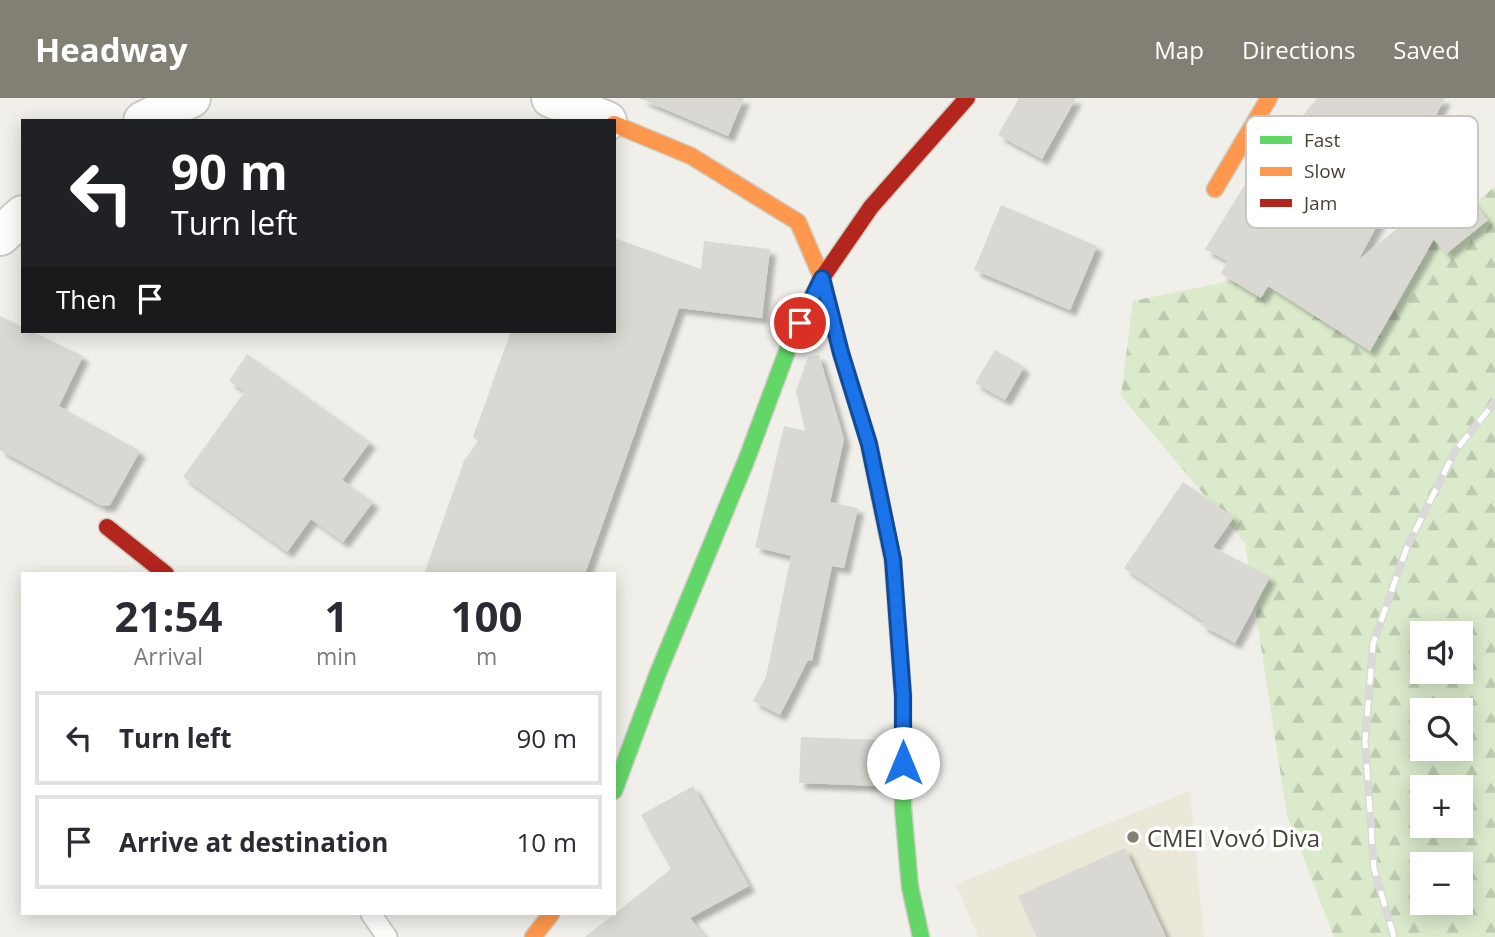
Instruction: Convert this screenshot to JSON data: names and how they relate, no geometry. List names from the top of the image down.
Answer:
{
  "places": ["CMEI Vovó Diva"],
  "legend": ["Fast", "Slow", "Jam"],
  "page": {
    "header": "Headway",
    "nav": ["Map", "Directions", "Saved"],
    "turn": ["90 m", "Turn left"],
    "then": "Then",
    "eta": [
      "21:54",
      "Arrival",
      "1",
      "min",
      "100",
      "m"
    ],
    "map_buttons": ["+", "−"],
    "list": [
      {
        "name": "Turn left",
        "value": "90 m"
      },
      {
        "name": "Arrive at destination",
        "value": "10 m"
      }
    ]
  }
}
